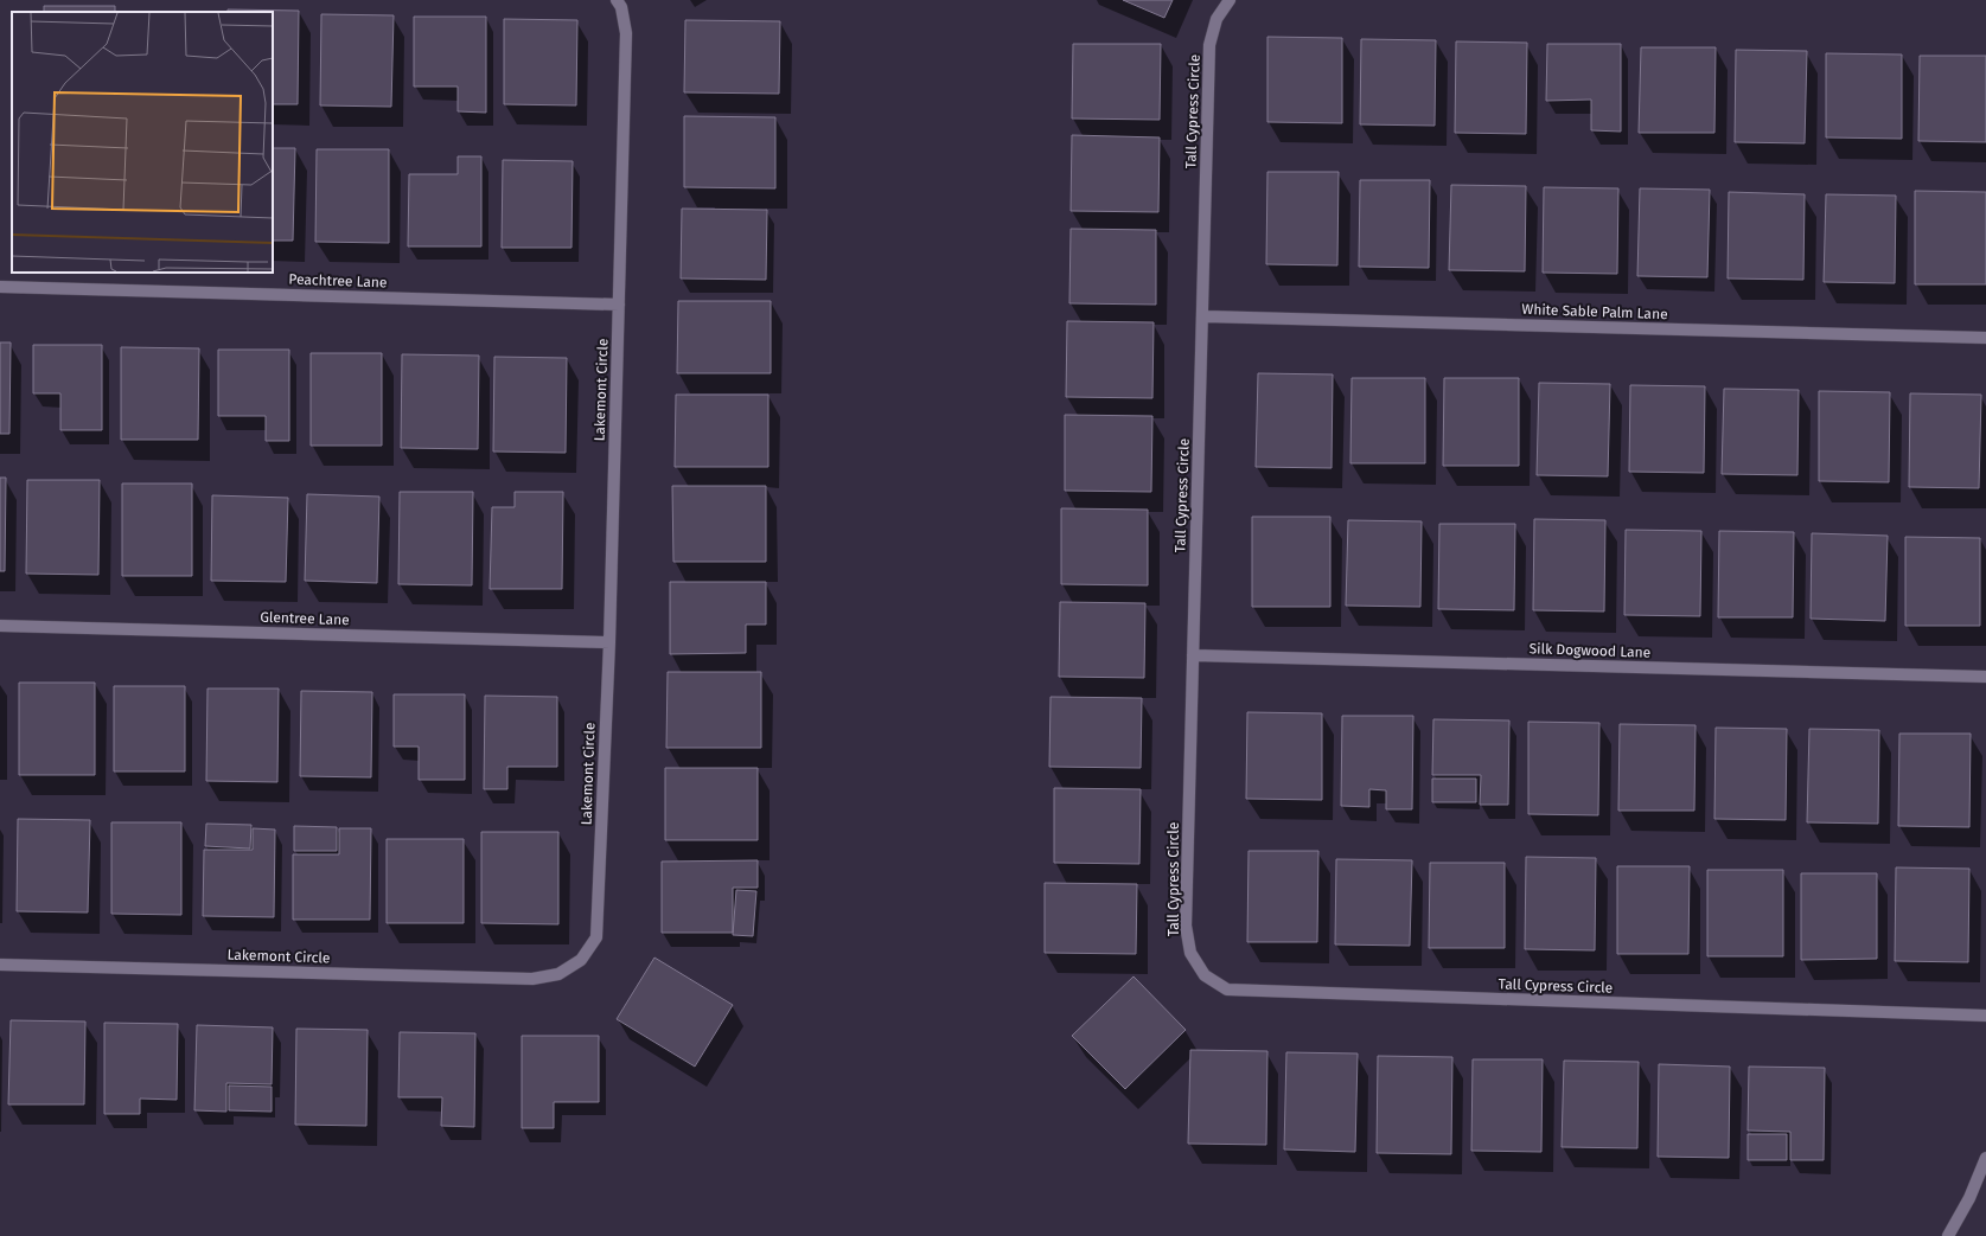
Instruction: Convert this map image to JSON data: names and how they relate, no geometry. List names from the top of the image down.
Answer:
{
  "streets": {
    "street": [
      "Tall Cypress Circle",
      "Peachtree Lane",
      "White Sable Palm Lane",
      "Lakemont Circle",
      "Glentree Lane",
      "Silk Dogwood Lane"
    ]
  },
  "crossings": [
    ["Tall Cypress Circle", "White Sable Palm Lane"],
    ["Tall Cypress Circle", "Silk Dogwood Lane"],
    ["Peachtree Lane", "Lakemont Circle"],
    ["Lakemont Circle", "Glentree Lane"]
  ]
}
